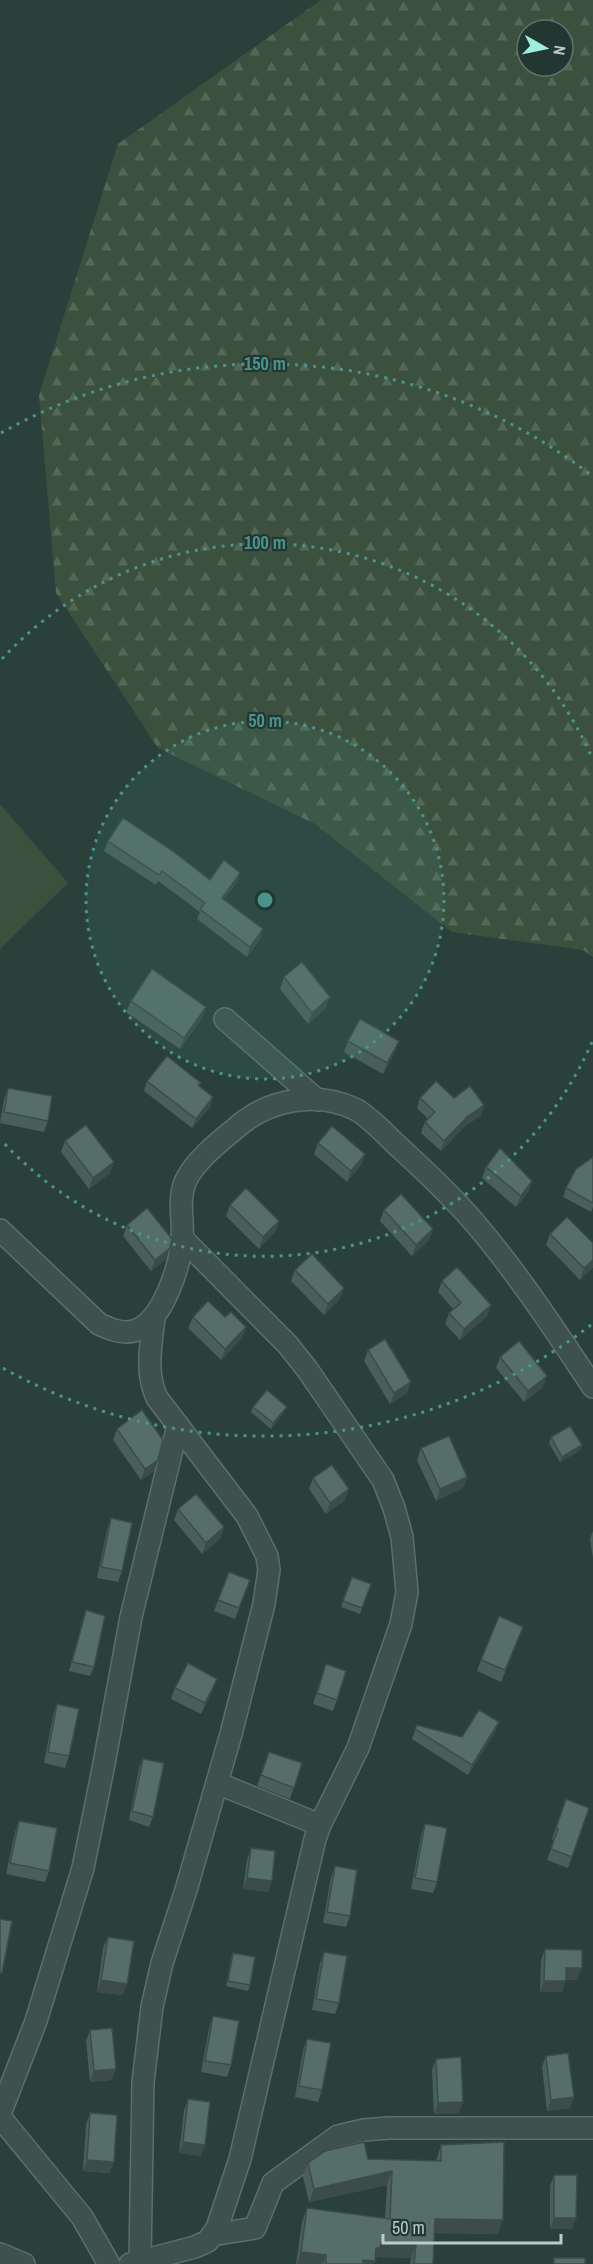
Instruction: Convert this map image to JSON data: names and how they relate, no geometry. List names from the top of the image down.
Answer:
{
  "scale_bar": "50 m",
  "north": "right",
  "rings": ["150 m", "100 m", "50 m"]
}
